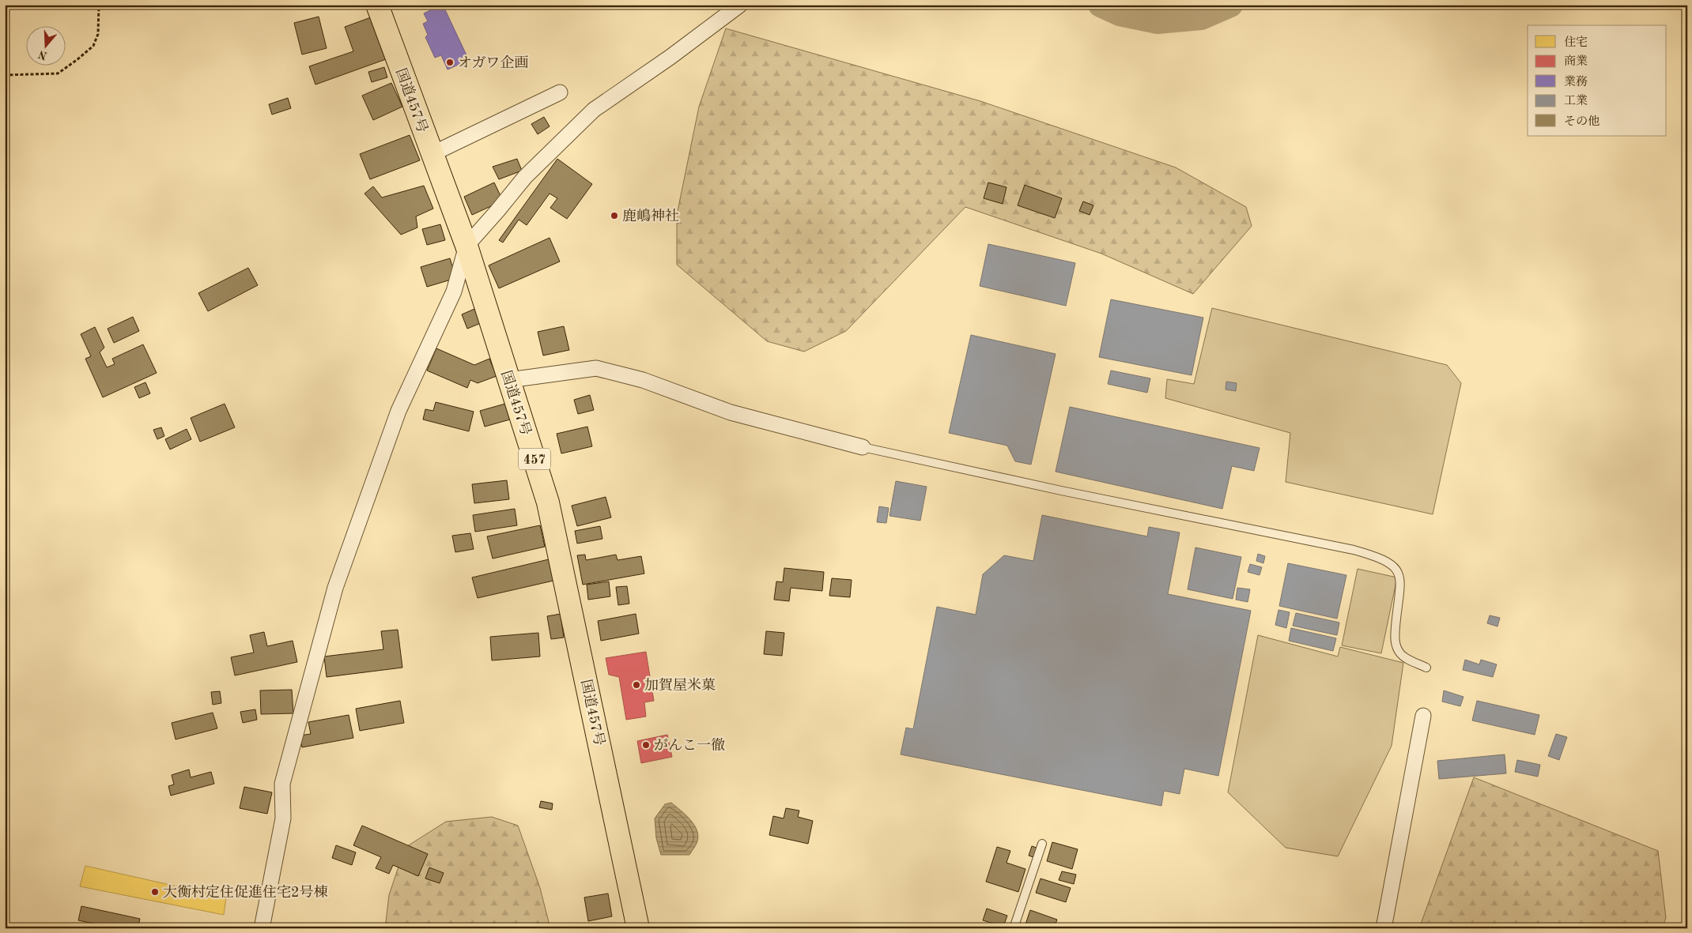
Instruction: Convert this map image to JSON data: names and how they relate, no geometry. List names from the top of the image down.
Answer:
{
  "streets": {
    "highway": ["国道457号", "457"]
  },
  "places": [
    "オガワ企画",
    "鹿嶋神社",
    "加賀屋米菓",
    "がんこ一徹",
    "大衡村定住促進住宅2号棟"
  ],
  "legend": [
    "住宅",
    "商業",
    "業務",
    "工業",
    "その他"
  ],
  "north": "bottom"
}
